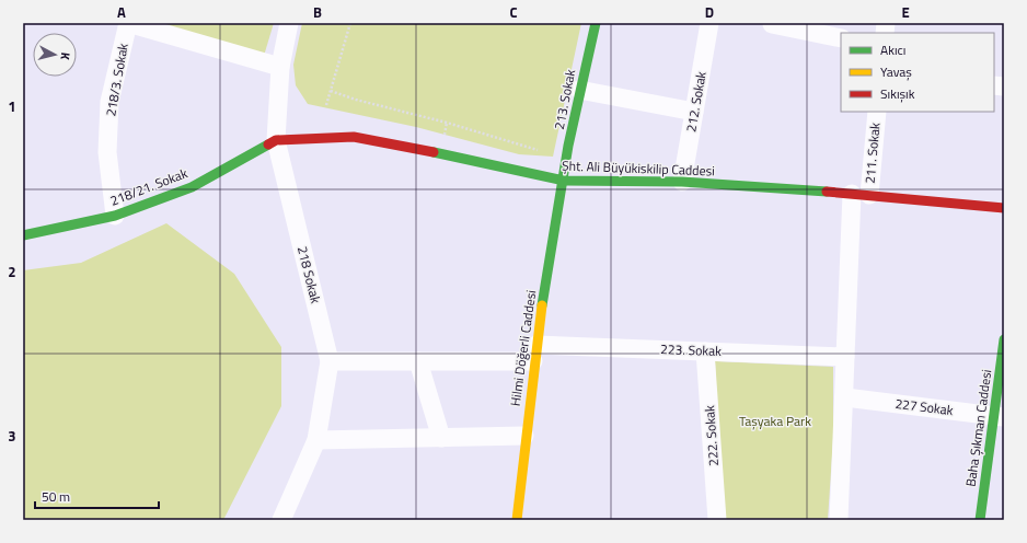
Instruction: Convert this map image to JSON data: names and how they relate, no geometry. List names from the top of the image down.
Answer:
{
  "streets": {
    "street": [
      "218/3. Sokak",
      "213. Sokak",
      "212. Sokak",
      "211. Sokak",
      "Şht. Ali Büyükiskilip Caddesi",
      "218/21. Sokak",
      "218 Sokak",
      "Hilmi Döğerli Caddesi",
      "223. Sokak",
      "227 Sokak",
      "Baha Şıkman Caddesi",
      "222. Sokak"
    ]
  },
  "crossings": [
    ["218/3. Sokak", "218/21. Sokak"],
    ["213. Sokak", "Şht. Ali Büyükiskilip Caddesi"],
    ["213. Sokak", "Hilmi Döğerli Caddesi"],
    ["212. Sokak", "Şht. Ali Büyükiskilip Caddesi"],
    ["211. Sokak", "Şht. Ali Büyükiskilip Caddesi"],
    ["211. Sokak", "223. Sokak"],
    ["211. Sokak", "227 Sokak"],
    ["Şht. Ali Büyükiskilip Caddesi", "218/21. Sokak"],
    ["Şht. Ali Büyükiskilip Caddesi", "218 Sokak"],
    ["Şht. Ali Büyükiskilip Caddesi", "Hilmi Döğerli Caddesi"],
    ["218/21. Sokak", "218 Sokak"],
    ["218 Sokak", "223. Sokak"],
    ["Hilmi Döğerli Caddesi", "223. Sokak"],
    ["223. Sokak", "222. Sokak"],
    ["227 Sokak", "Baha Şıkman Caddesi"]
  ],
  "parks": ["Taşyaka Park"],
  "legend": ["Akıcı", "Yavaş", "Sıkışık"],
  "scale_bar": "50 m",
  "north": "right",
  "grid": {
    "columns": [
      "A",
      "B",
      "C",
      "D",
      "E"
    ],
    "rows": ["1", "2", "3"]
  }
}
